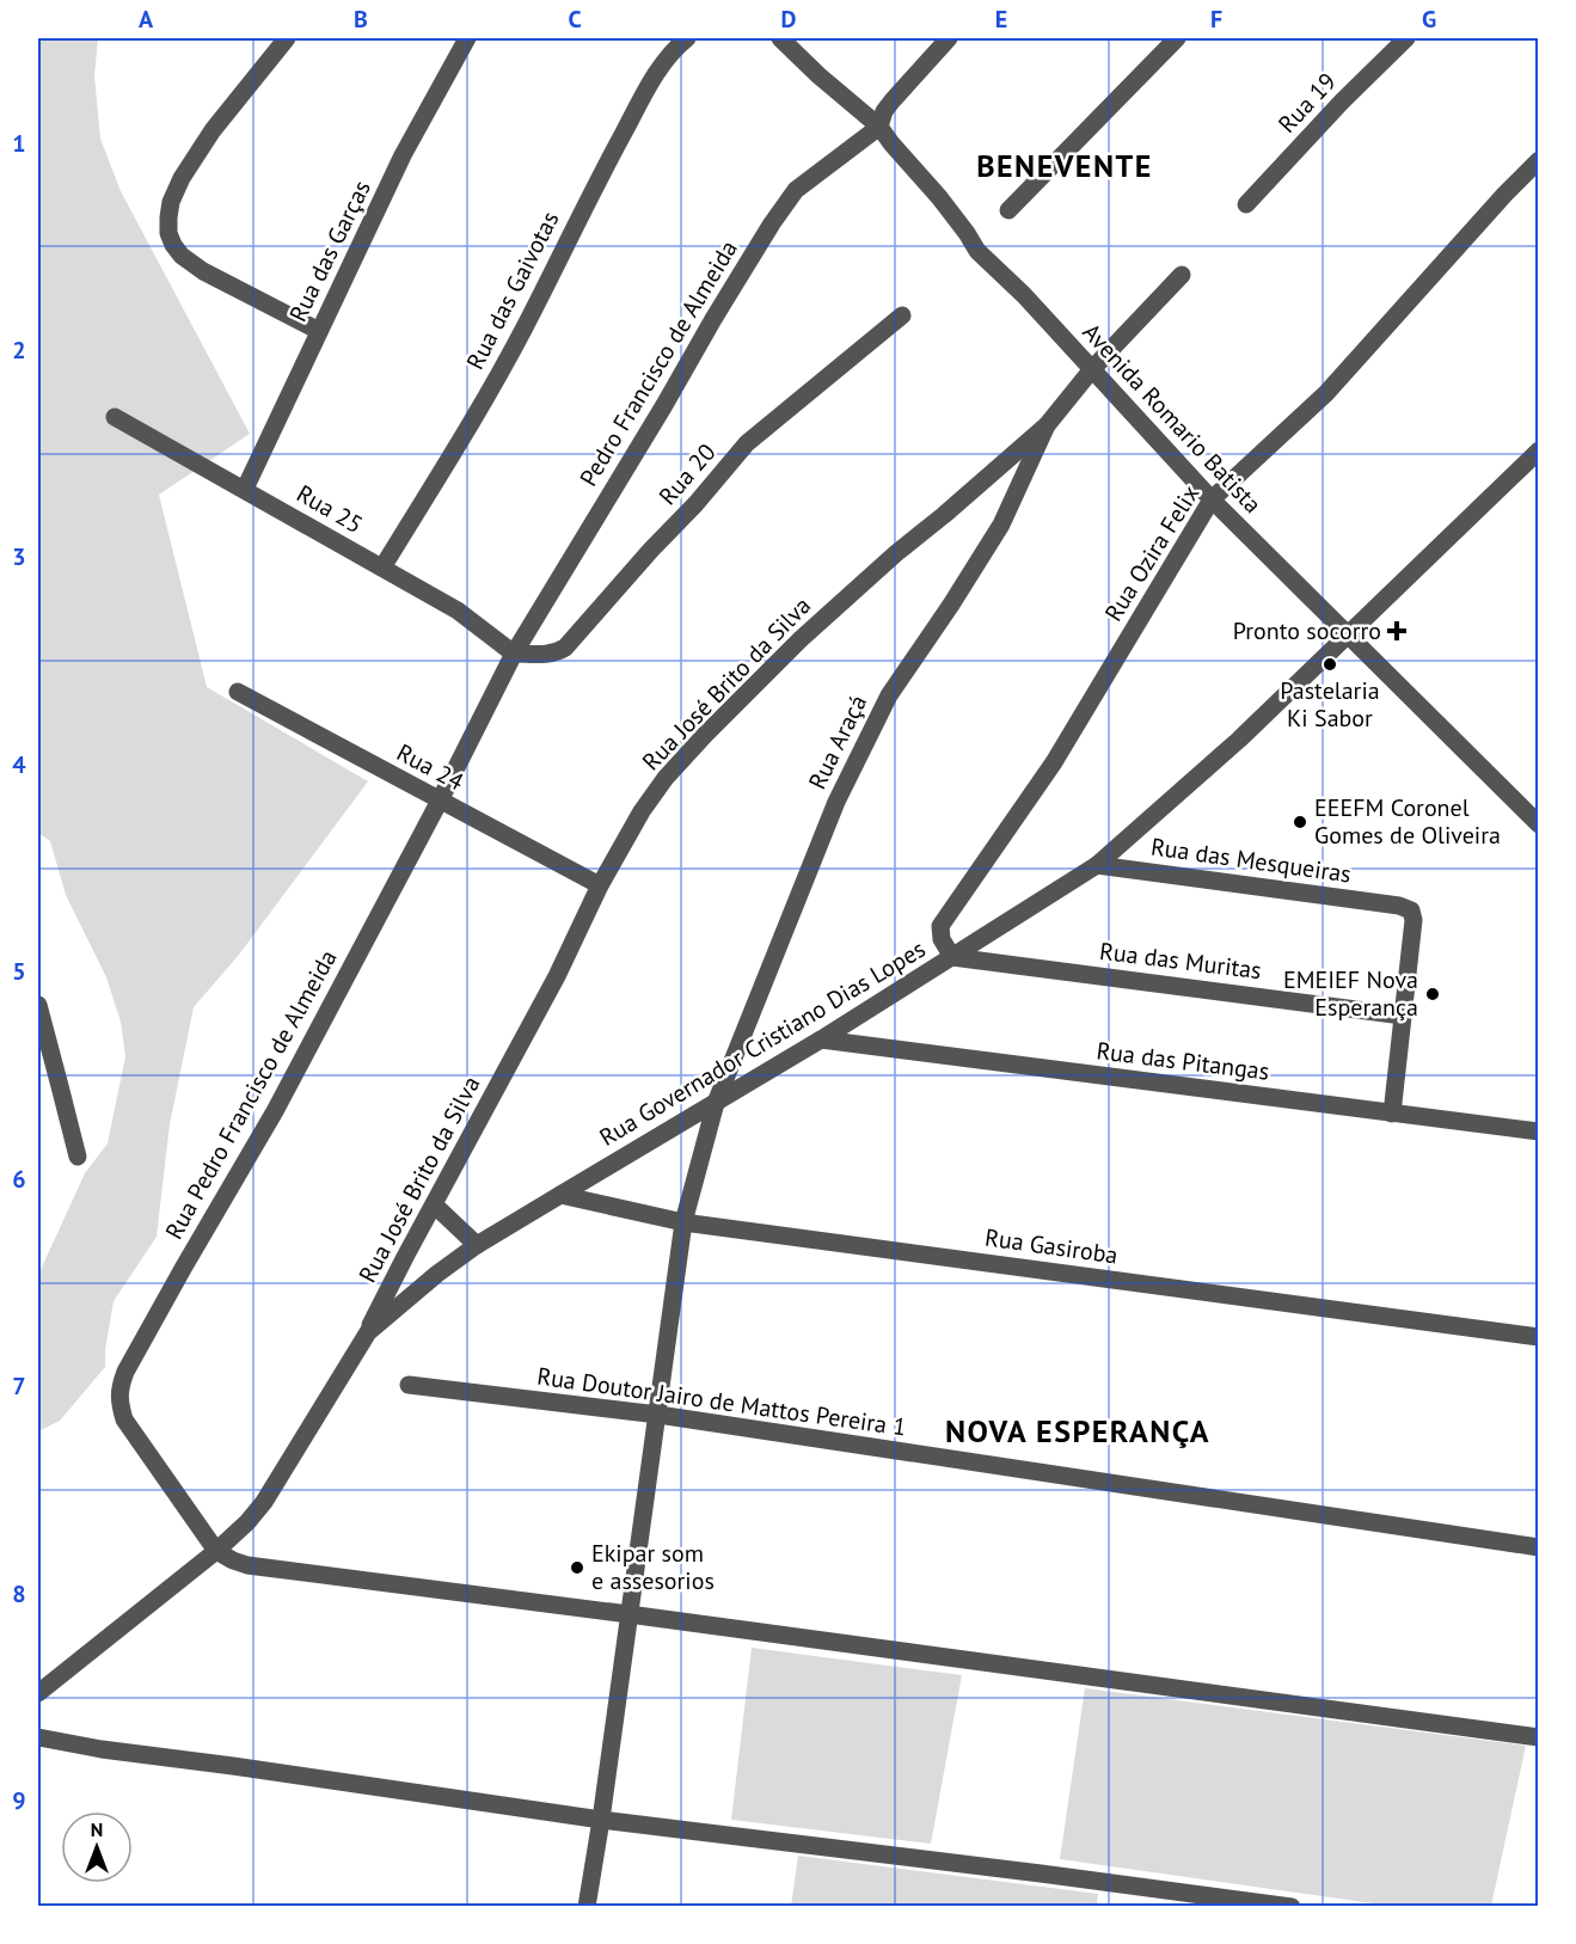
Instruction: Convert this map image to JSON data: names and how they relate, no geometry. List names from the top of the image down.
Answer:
{
  "streets": {
    "street": [
      "Rua 19",
      "Rua das Garças",
      "Rua das Gaivotas",
      "Pedro Francisco de Almeida",
      "Avenida Romario Batista",
      "Rua 20",
      "Rua 25",
      "Rua Ozira Felix",
      "Rua José Brito da Silva",
      "Rua Araçá",
      "Rua 24",
      "Rua das Mesqueiras",
      "Rua das Muritas",
      "Rua Governador Cristiano Dias Lopes",
      "Rua das Pitangas",
      "Rua Pedro Francisco de Almeida",
      "Rua Gasiroba",
      "Rua Doutor Jairo de Mattos Pereira 1"
    ]
  },
  "crossings": [
    ["Rua das Garças", "Rua 25"],
    ["Rua das Gaivotas", "Rua 25"],
    ["Pedro Francisco de Almeida", "Avenida Romario Batista"],
    ["Pedro Francisco de Almeida", "Rua 20"],
    ["Pedro Francisco de Almeida", "Rua 25"],
    ["Pedro Francisco de Almeida", "Rua Pedro Francisco de Almeida"],
    ["Avenida Romario Batista", "Rua Ozira Felix"],
    ["Avenida Romario Batista", "Rua José Brito da Silva"],
    ["Avenida Romario Batista", "Rua Governador Cristiano Dias Lopes"],
    ["Rua 20", "Rua 25"],
    ["Rua 20", "Rua Pedro Francisco de Almeida"],
    ["Rua 25", "Rua Pedro Francisco de Almeida"],
    ["Rua Ozira Felix", "Rua das Muritas"],
    ["Rua Ozira Felix", "Rua Governador Cristiano Dias Lopes"],
    ["Rua José Brito da Silva", "Rua Araçá"],
    ["Rua José Brito da Silva", "Rua 24"],
    ["Rua José Brito da Silva", "Rua Governador Cristiano Dias Lopes"],
    ["Rua Araçá", "Rua Governador Cristiano Dias Lopes"],
    ["Rua Araçá", "Rua Gasiroba"],
    ["Rua Araçá", "Rua Doutor Jairo de Mattos Pereira 1"],
    ["Rua 24", "Rua Pedro Francisco de Almeida"],
    ["Rua das Mesqueiras", "Rua das Muritas"],
    ["Rua das Mesqueiras", "Rua Governador Cristiano Dias Lopes"],
    ["Rua das Muritas", "Rua Governador Cristiano Dias Lopes"],
    ["Rua Governador Cristiano Dias Lopes", "Rua das Pitangas"],
    ["Rua Governador Cristiano Dias Lopes", "Rua Pedro Francisco de Almeida"],
    ["Rua Governador Cristiano Dias Lopes", "Rua Gasiroba"]
  ],
  "districts": ["BENEVENTE", "NOVA ESPERANÇA"],
  "places": {
    "health": ["Pronto socorro"],
    "other": [
      "Pastelaria Ki Sabor",
      "EEEFM Coronel Gomes de Oliveira",
      "EMEIEF Nova Esperança",
      "Ekipar som e assesorios"
    ]
  },
  "north": "top",
  "grid": {
    "columns": [
      "A",
      "B",
      "C",
      "D",
      "E",
      "F",
      "G"
    ],
    "rows": [
      "1",
      "2",
      "3",
      "4",
      "5",
      "6",
      "7",
      "8",
      "9"
    ]
  }
}
